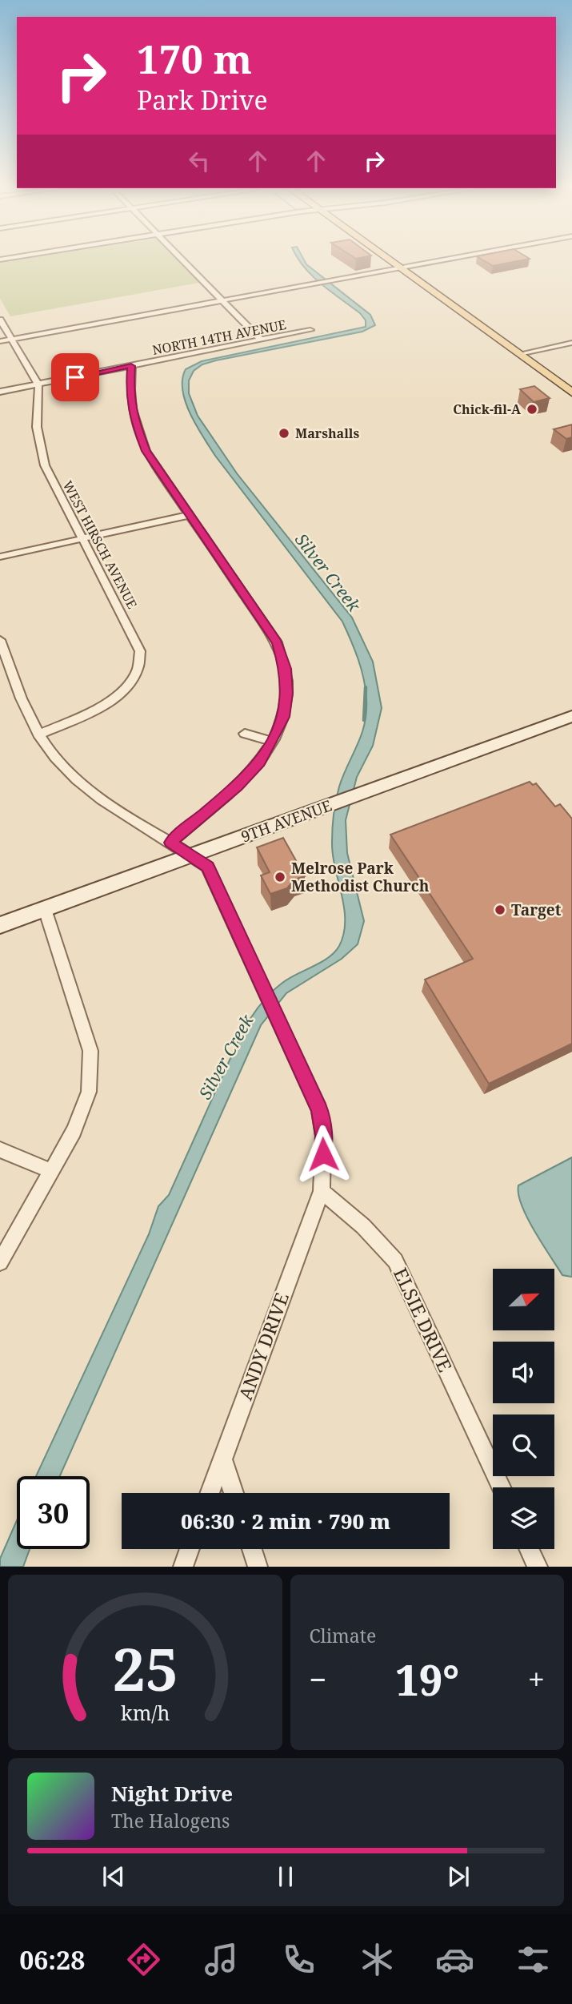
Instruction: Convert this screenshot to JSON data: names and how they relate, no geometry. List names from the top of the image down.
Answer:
{
  "streets": {
    "street": [
      "NORTH 14TH AVENUE",
      "WEST HIRSCH AVENUE",
      "9TH AVENUE",
      "ELSIE DRIVE",
      "ANDY DRIVE"
    ]
  },
  "crossings": [
    ["NORTH 14TH AVENUE", "WEST HIRSCH AVENUE"],
    ["ELSIE DRIVE", "ANDY DRIVE"]
  ],
  "water": ["Silver Creek"],
  "places": [
    "Chick-fil-A",
    "Marshalls",
    "Melrose Park Methodist Church",
    "Target"
  ],
  "north": "top right",
  "page": {
    "turn": ["170 m", "Park Drive"],
    "limit": "30",
    "trip": "06:30 · 2 min · 790 m",
    "tile": "Climate",
    "heat": ["−", "19°", "+"],
    "song": ["Night Drive", "The Halogens"],
    "tabs": "06:28",
    "gauge": ["25", "km/h"]
  }
}
